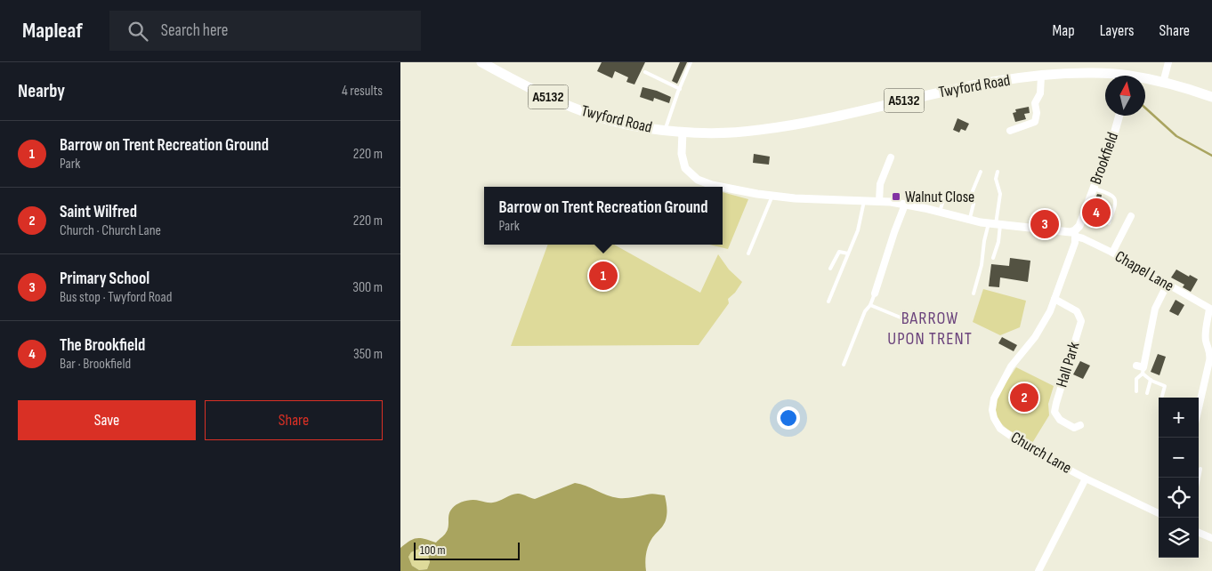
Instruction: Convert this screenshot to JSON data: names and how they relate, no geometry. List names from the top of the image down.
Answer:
{
  "streets": {
    "main road": ["Twyford Road", "A5132"],
    "street": [
      "Brookfield",
      "Chapel Lane",
      "Hall Park",
      "Church Lane"
    ]
  },
  "crossings": [
    ["Twyford Road", "A5132"],
    ["Brookfield", "Chapel Lane"],
    ["Brookfield", "Church Lane"],
    ["Chapel Lane", "Church Lane"],
    ["Hall Park", "Church Lane"]
  ],
  "districts": ["BARROW UPON TRENT"],
  "places": {
    "transit": ["Walnut Close"]
  },
  "scale_bar": "100 m",
  "north": "top",
  "page": {
    "header": "Mapleaf",
    "search": "Search here",
    "nav": ["Map", "Layers", "Share"],
    "heading": ["Nearby", "4 results"],
    "list": [
      {
        "mark": "1",
        "name": "Barrow on Trent Recreation Ground",
        "note": "Park",
        "value": "220 m"
      },
      {
        "mark": "2",
        "name": "Saint Wilfred",
        "note": "Church · Church Lane",
        "value": "220 m"
      },
      {
        "mark": "3",
        "name": "Primary School",
        "note": "Bus stop · Twyford Road",
        "value": "300 m"
      },
      {
        "mark": "4",
        "name": "The Brookfield",
        "note": "Bar · Brookfield",
        "value": "350 m"
      }
    ],
    "popup": ["Barrow on Trent Recreation Ground", "Park"],
    "pins": [
      "4",
      "3",
      "1",
      "2"
    ],
    "buttons": ["Save", "Share"],
    "map_buttons": ["+", "−"],
    "scale": "100 m"
  }
}
